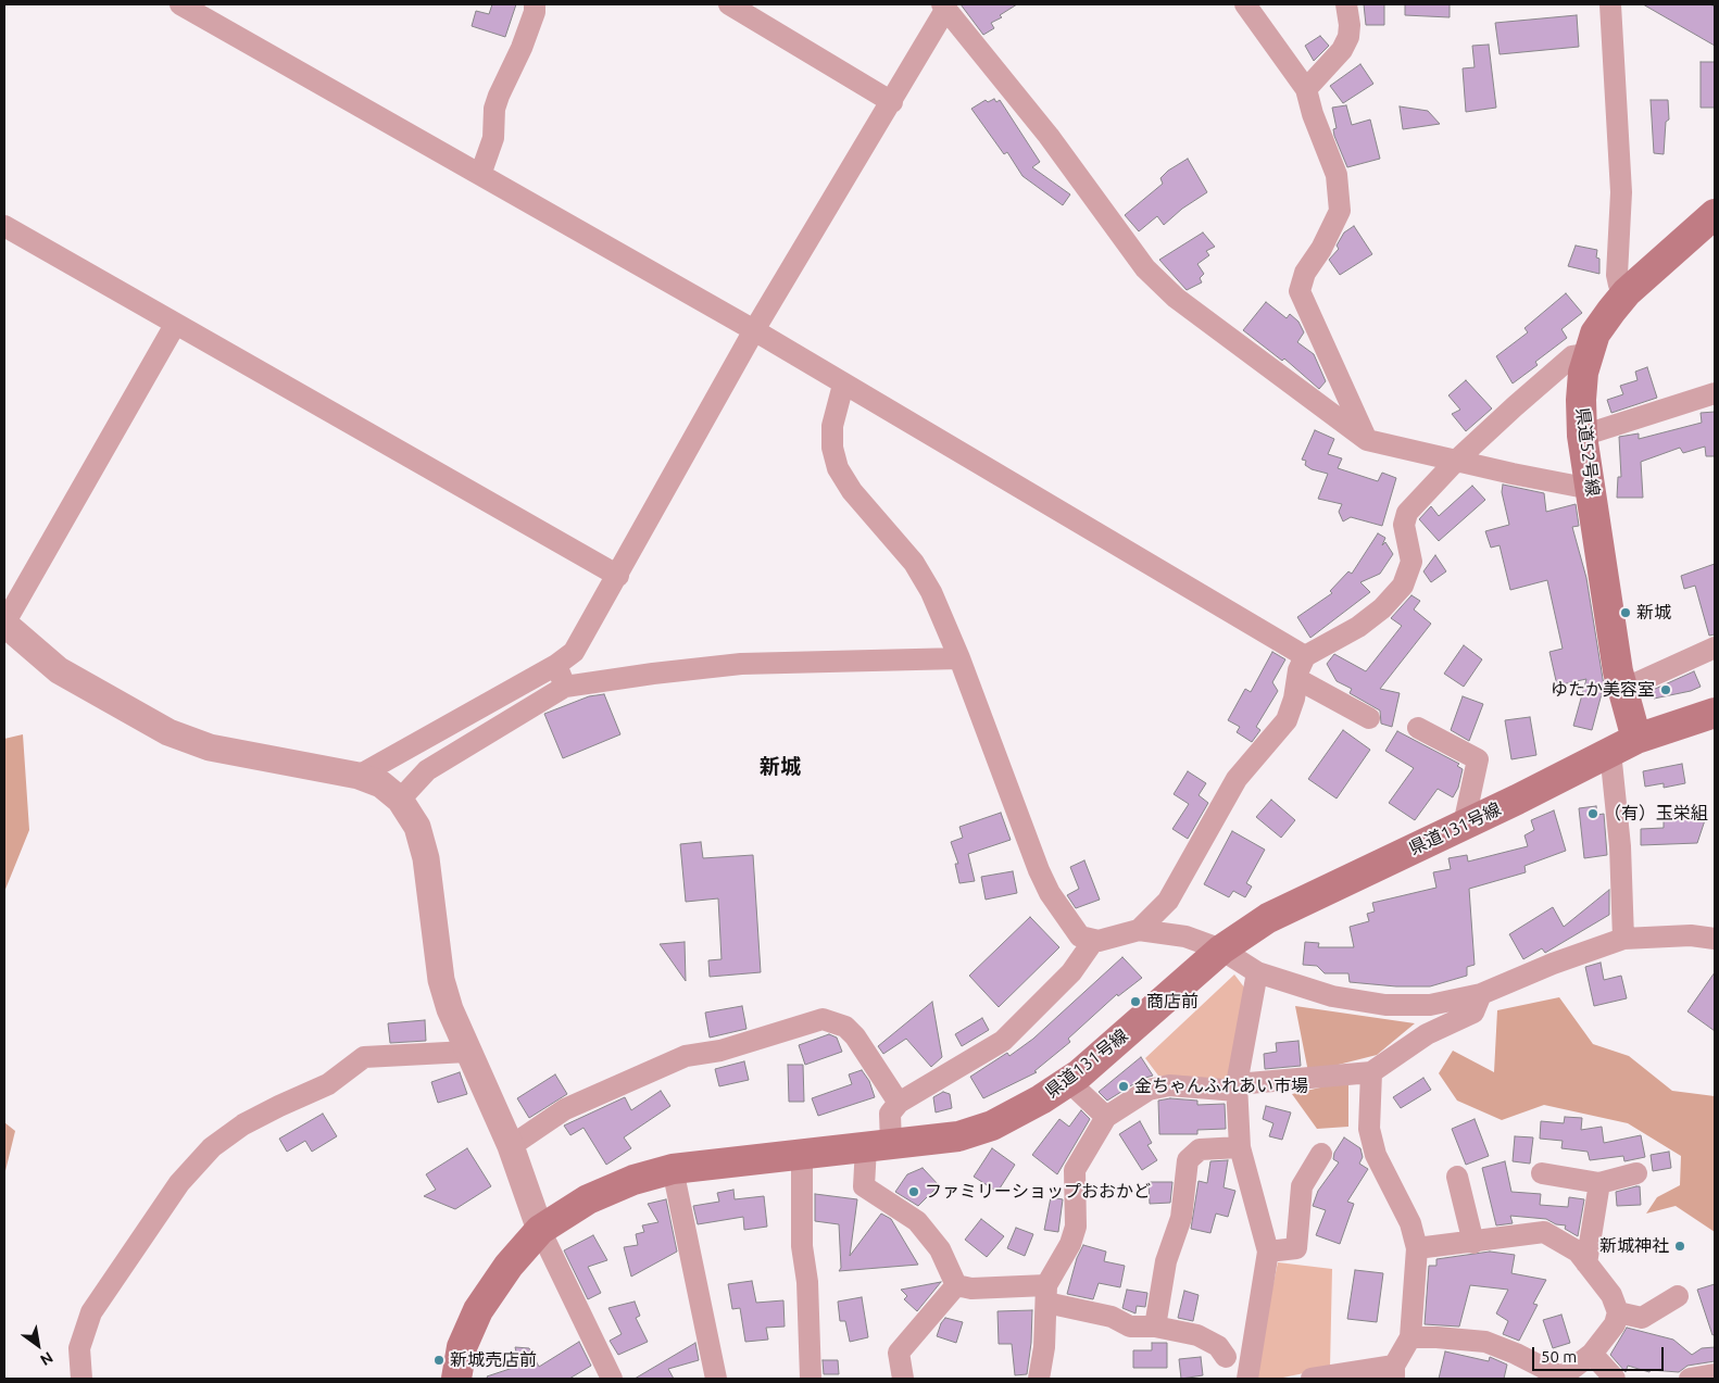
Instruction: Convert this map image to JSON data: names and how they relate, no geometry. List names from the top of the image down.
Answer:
{
  "streets": {
    "main road": ["県道52号線", "県道131号線"]
  },
  "crossings": [
    ["県道52号線", "県道131号線"]
  ],
  "districts": ["新城"],
  "places": [
    "新城",
    "ゆたか美容室",
    "（有）玉栄組",
    "商店前",
    "金ちゃんふれあい市場",
    "ファミリーショップおおかど",
    "新城神社",
    "新城売店前"
  ],
  "scale_bar": "50 m",
  "north": "bottom right"
}
